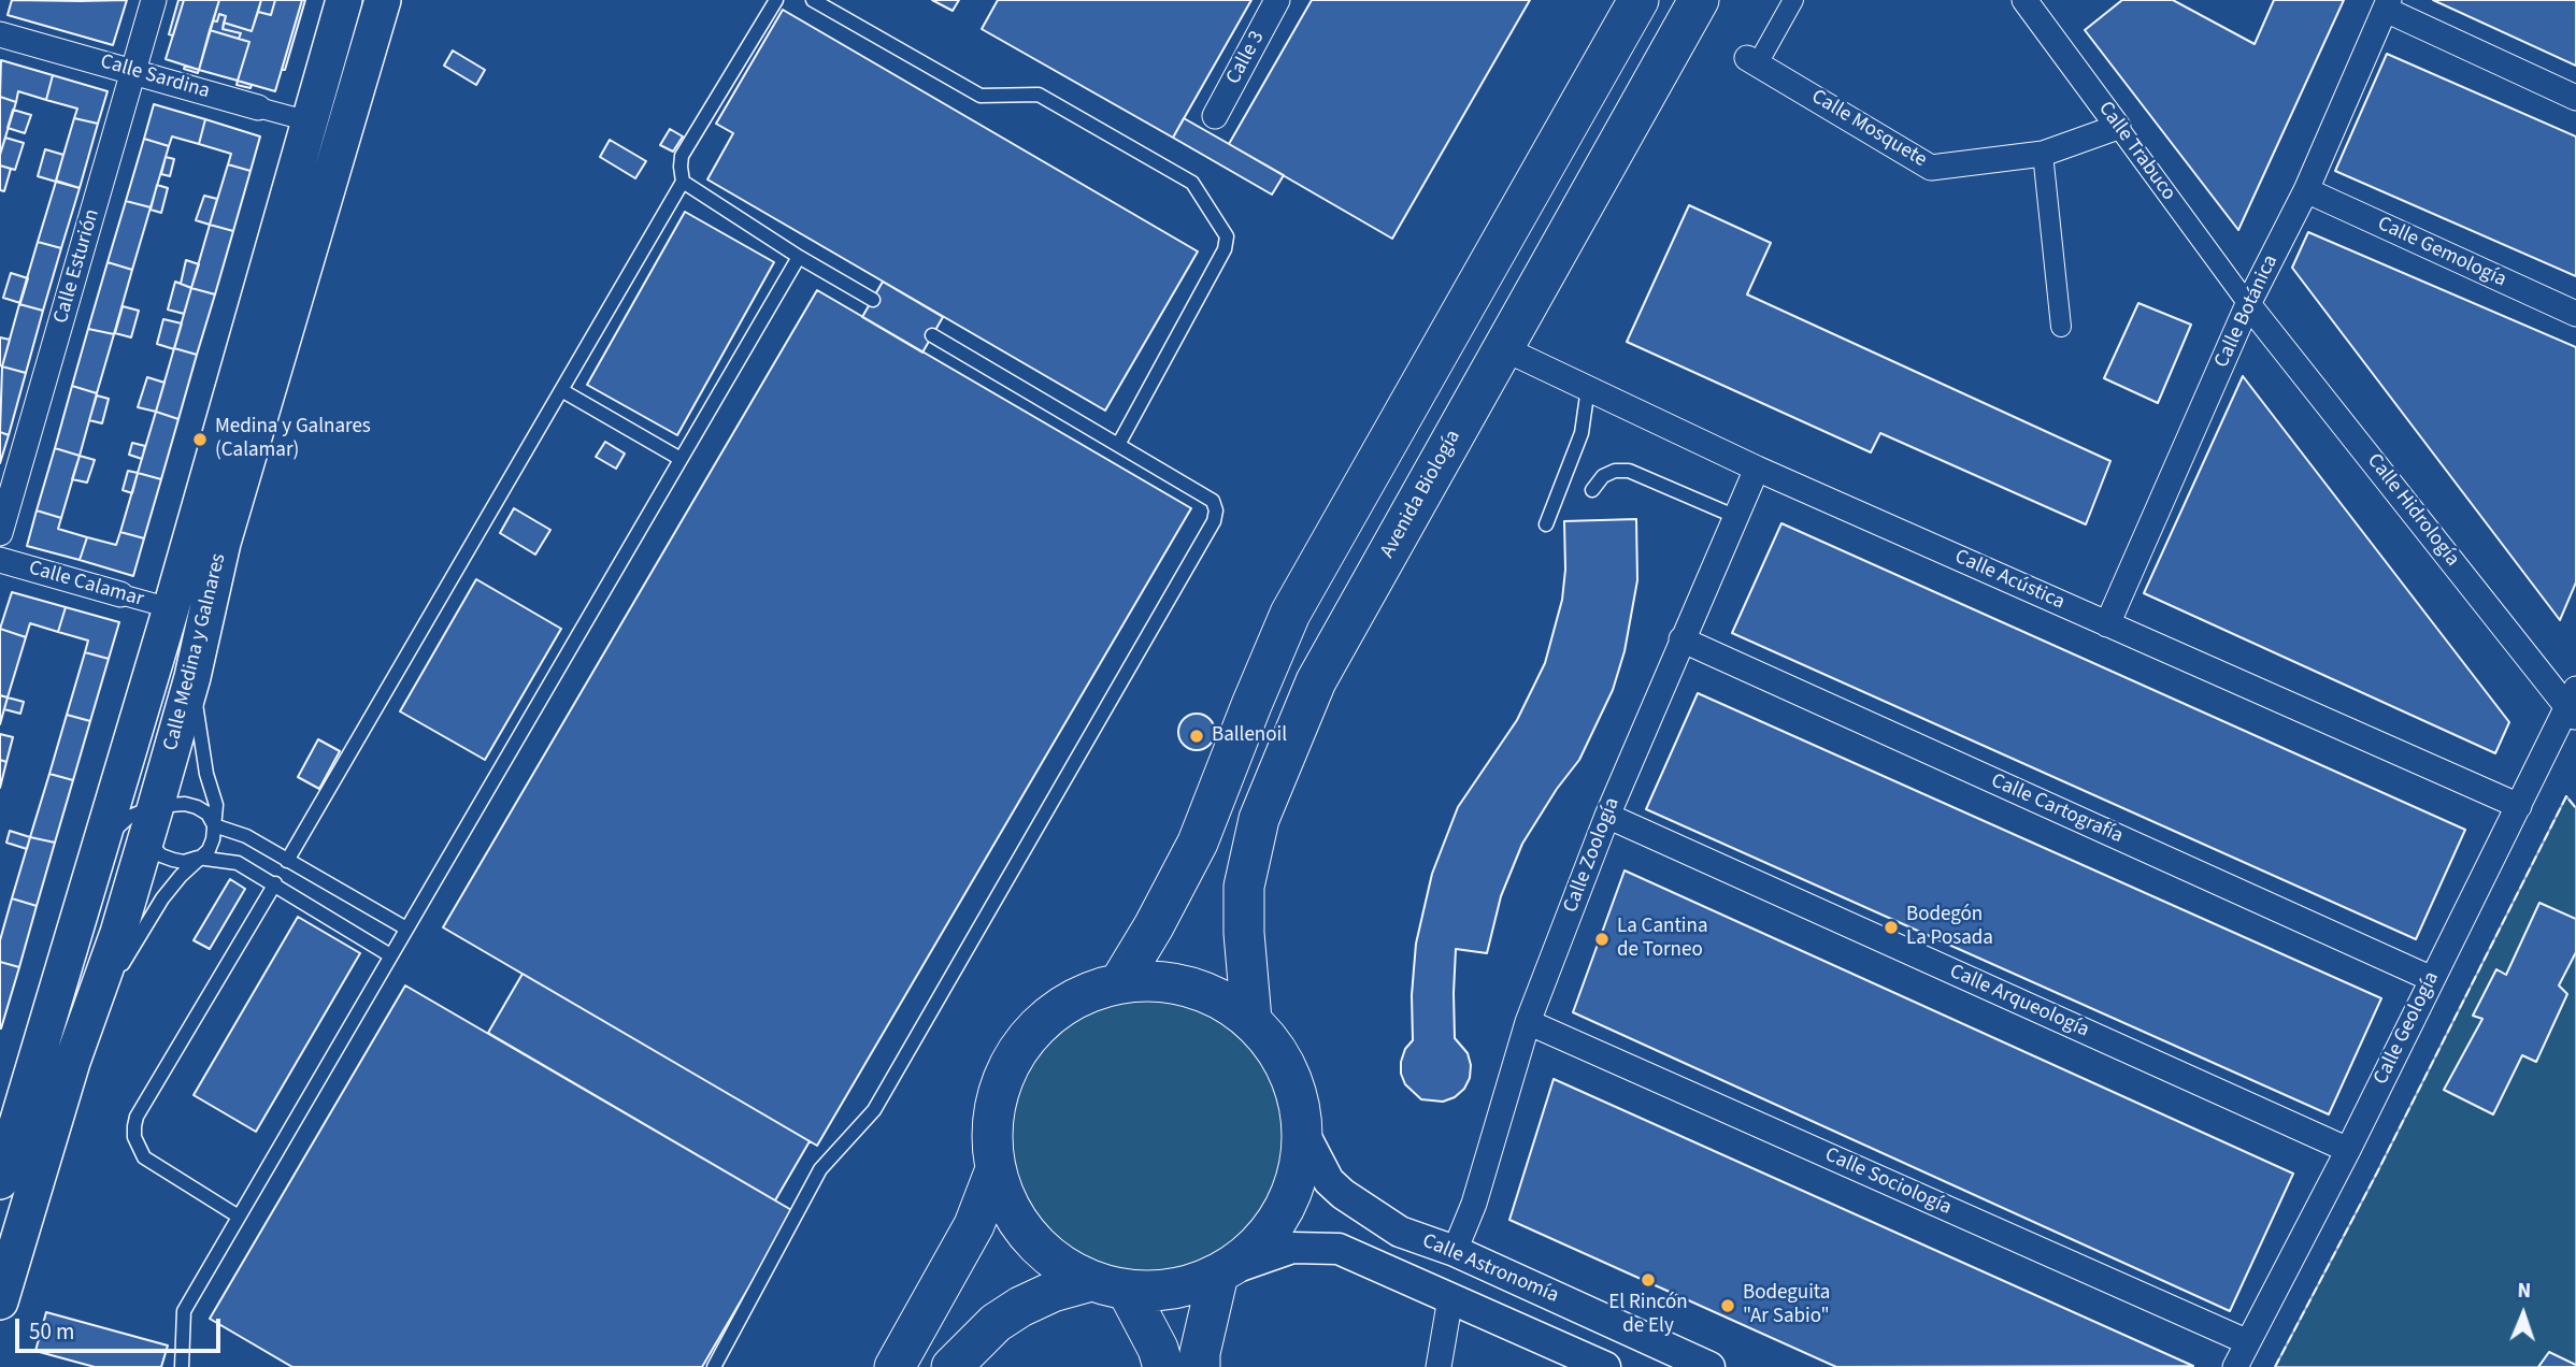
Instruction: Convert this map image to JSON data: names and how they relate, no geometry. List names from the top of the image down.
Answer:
{
  "streets": {
    "main road": ["Avenida Biología", "Calle Medina y Galnares"],
    "street": [
      "Calle 3",
      "Calle Sardina",
      "Calle Mosquete",
      "Calle Trabuco",
      "Calle Gemología",
      "Calle Esturión",
      "Calle Botánica",
      "Calle Hidrología",
      "Calle Acústica",
      "Calle Calamar",
      "Calle Cartografía",
      "Calle Zoología",
      "Calle Arqueología",
      "Calle Geología",
      "Calle Sociología",
      "Calle Astronomía"
    ]
  },
  "crossings": [
    ["Calle Sardina", "Calle Esturión"],
    ["Calle Sardina", "Calle Medina y Galnares"],
    ["Calle Mosquete", "Calle Trabuco"],
    ["Calle Trabuco", "Calle Botánica"],
    ["Calle Trabuco", "Calle Hidrología"],
    ["Calle Gemología", "Calle Botánica"],
    ["Calle Botánica", "Calle Hidrología"],
    ["Calle Botánica", "Calle Acústica"],
    ["Avenida Biología", "Calle Acústica"],
    ["Calle Hidrología", "Calle Geología"],
    ["Calle Acústica", "Calle Zoología"],
    ["Calle Acústica", "Calle Geología"],
    ["Calle Calamar", "Calle Medina y Galnares"],
    ["Calle Cartografía", "Calle Zoología"],
    ["Calle Cartografía", "Calle Geología"],
    ["Calle Zoología", "Calle Arqueología"],
    ["Calle Zoología", "Calle Sociología"],
    ["Calle Zoología", "Calle Astronomía"],
    ["Calle Arqueología", "Calle Geología"],
    ["Calle Geología", "Calle Sociología"]
  ],
  "places": [
    "Medina y Galnares (Calamar)",
    "Ballenoil",
    "Bodegón La Posada",
    "La Cantina de Torneo",
    "El Rincón de Ely",
    "Bodeguita \"Ar Sabio\""
  ],
  "scale_bar": "50 m",
  "north": "top"
}
